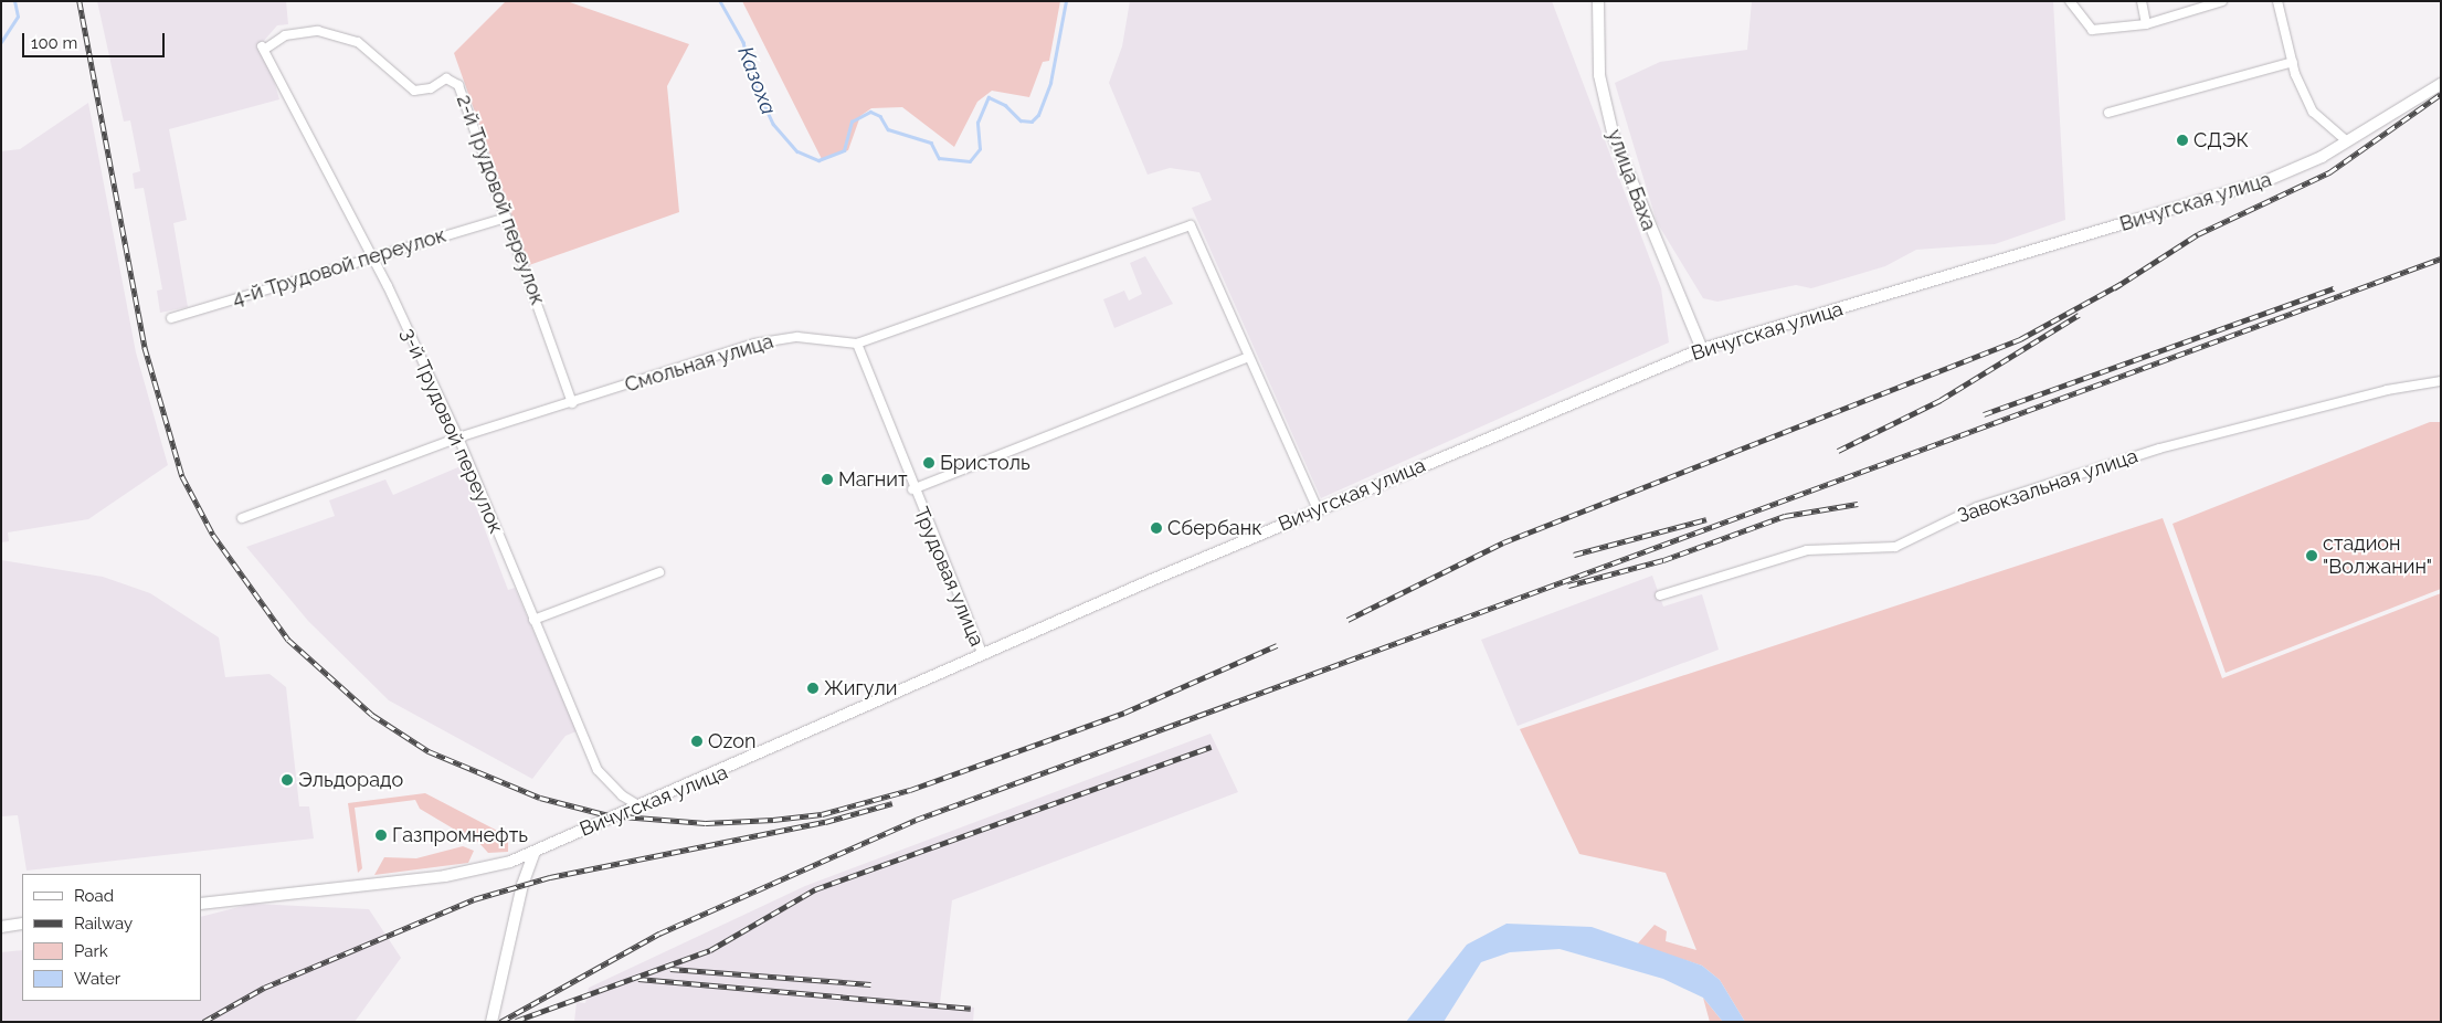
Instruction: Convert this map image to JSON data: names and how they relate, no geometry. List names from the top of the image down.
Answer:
{
  "streets": {
    "main road": ["улица Баха", "Вичугская улица"],
    "street": [
      "2-й Трудовой переулок",
      "4-й Трудовой переулок",
      "Смольная улица",
      "3-й Трудовой переулок",
      "Завокзальная улица",
      "Трудовая улица"
    ]
  },
  "crossings": [
    ["улица Баха", "Вичугская улица"],
    ["2-й Трудовой переулок", "4-й Трудовой переулок"],
    ["2-й Трудовой переулок", "Смольная улица"],
    ["2-й Трудовой переулок", "3-й Трудовой переулок"],
    ["Вичугская улица", "3-й Трудовой переулок"],
    ["Вичугская улица", "Трудовая улица"],
    ["4-й Трудовой переулок", "3-й Трудовой переулок"],
    ["Смольная улица", "3-й Трудовой переулок"],
    ["Смольная улица", "Трудовая улица"]
  ],
  "water": ["Казоха"],
  "places": [
    "СДЭК",
    "Бристоль",
    "Магнит",
    "Сбербанк",
    "стадион \"Волжанин\"",
    "Жигули",
    "Ozon",
    "Эльдорадо",
    "Газпромнефть"
  ],
  "legend": [
    "Road",
    "Railway",
    "Park",
    "Water"
  ],
  "scale_bar": "100 m"
}
